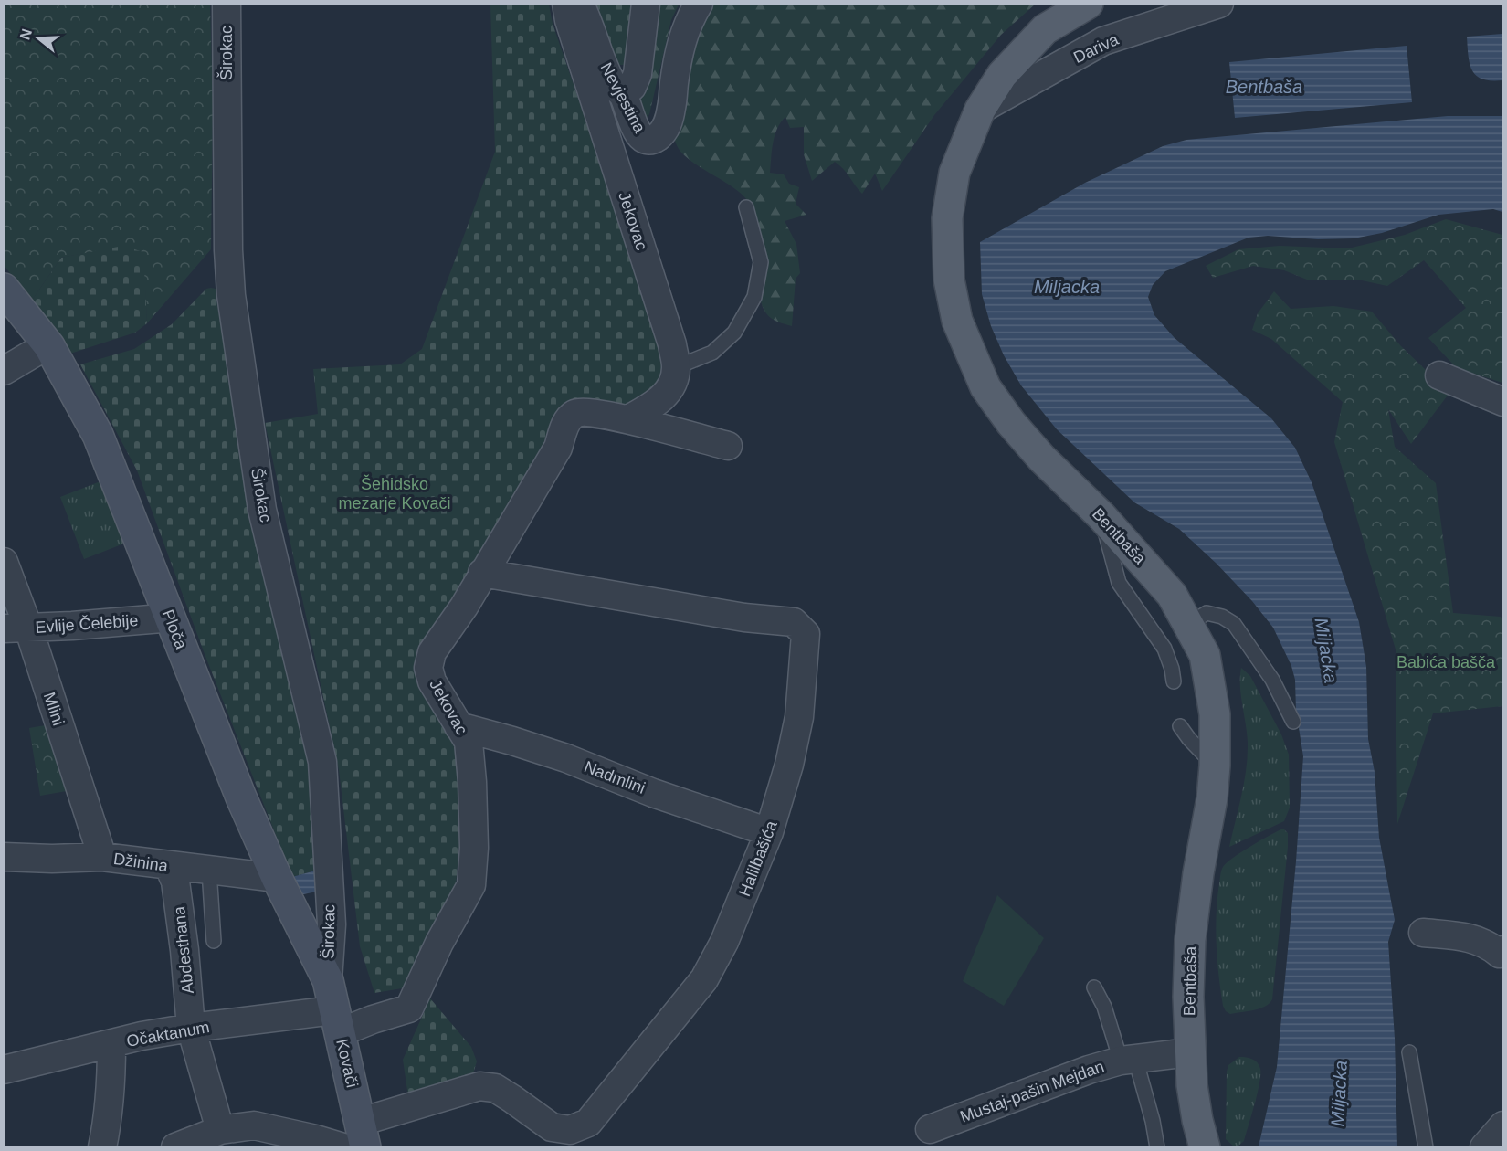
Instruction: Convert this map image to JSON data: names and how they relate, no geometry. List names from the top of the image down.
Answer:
{
  "streets": {
    "main road": ["Bentbaša"],
    "street": [
      "Dariva",
      "Širokac",
      "Nevjestina",
      "Jekovac",
      "Evlije Čelebije",
      "Ploča",
      "Mlini",
      "Nadmlini",
      "Halilbašića",
      "Džinina",
      "Abdesthana",
      "Očaktanum",
      "Kovači",
      "Mustaj-pašin Mejdan"
    ]
  },
  "crossings": [
    ["Dariva", "Bentbaša"],
    ["Širokac", "Ploča"],
    ["Širokac", "Kovači"],
    ["Jekovac", "Nadmlini"],
    ["Jekovac", "Halilbašića"],
    ["Jekovac", "Očaktanum"],
    ["Jekovac", "Kovači"],
    ["Bentbaša", "Mustaj-pašin Mejdan"],
    ["Evlije Čelebije", "Ploča"],
    ["Evlije Čelebije", "Mlini"],
    ["Ploča", "Džinina"],
    ["Ploča", "Kovači"],
    ["Mlini", "Džinina"],
    ["Nadmlini", "Halilbašića"],
    ["Halilbašića", "Kovači"],
    ["Džinina", "Abdesthana"],
    ["Abdesthana", "Očaktanum"],
    ["Očaktanum", "Kovači"]
  ],
  "water": ["Bentbaša", "Miljacka"],
  "parks": ["Šehidsko mezarje Kovači", "Babića bašča"],
  "north": "left"
}
